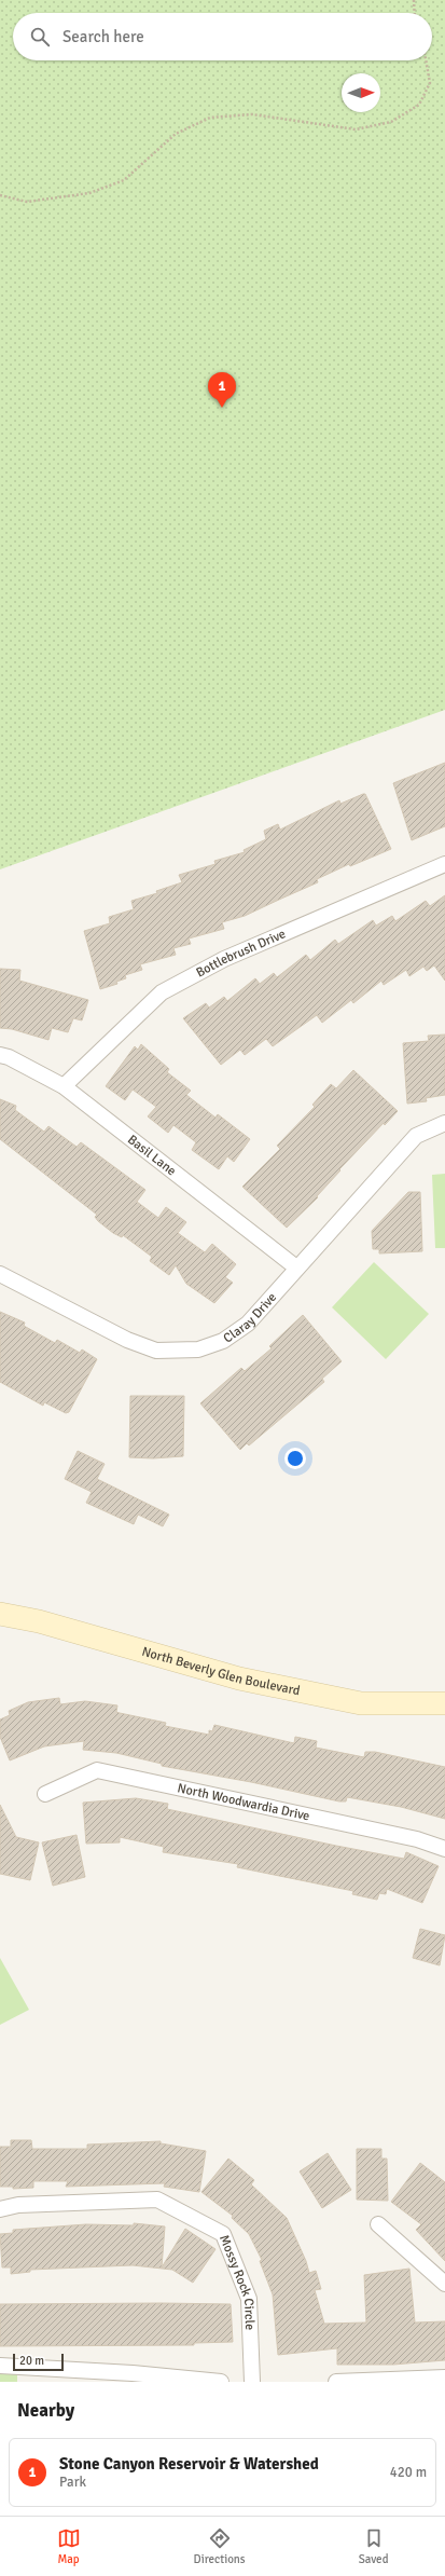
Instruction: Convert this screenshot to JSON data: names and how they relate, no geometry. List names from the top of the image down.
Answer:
{
  "streets": {
    "main road": ["North Beverly Glen Boulevard"],
    "street": [
      "Bottlebrush Drive",
      "Basil Lane",
      "Claray Drive",
      "North Woodwardia Drive",
      "Mossy Rock Circle"
    ]
  },
  "crossings": [
    ["Bottlebrush Drive", "Basil Lane"],
    ["Basil Lane", "Claray Drive"]
  ],
  "scale_bar": "20 m",
  "north": "right",
  "page": {
    "search": "Search here",
    "pins": "1",
    "scale": "20 m",
    "heading": "Nearby",
    "list": [
      {
        "mark": "1",
        "name": "Stone Canyon Reservoir & Watershed",
        "note": "Park",
        "value": "420 m"
      }
    ],
    "nav": ["Map", "Directions", "Saved"]
  }
}
